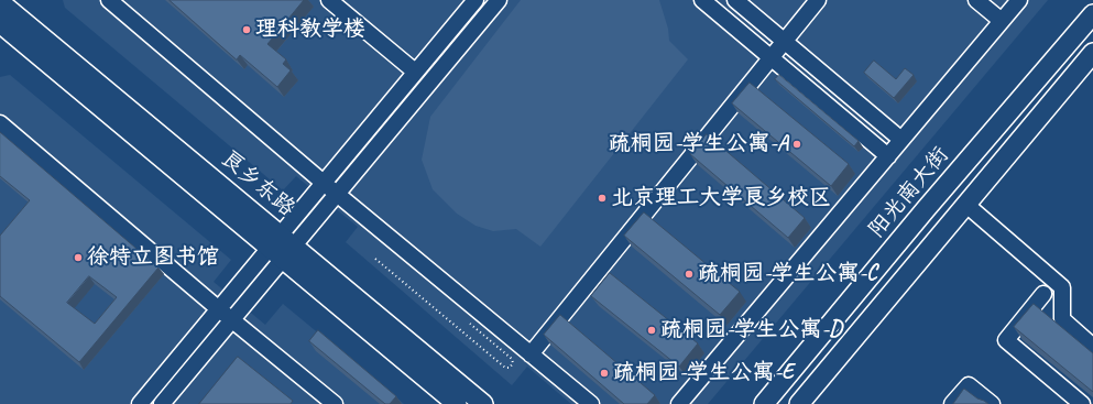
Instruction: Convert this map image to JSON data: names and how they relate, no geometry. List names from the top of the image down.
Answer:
{
  "streets": {
    "main road": ["良乡东路", "阳光南大街"]
  },
  "places": [
    "理科教学楼",
    "疏桐园-学生公寓-A",
    "北京理工大学良乡校区",
    "徐特立图书馆",
    "疏桐园-学生公寓-C",
    "疏桐园-学生公寓-D",
    "疏桐园-学生公寓-E"
  ]
}
